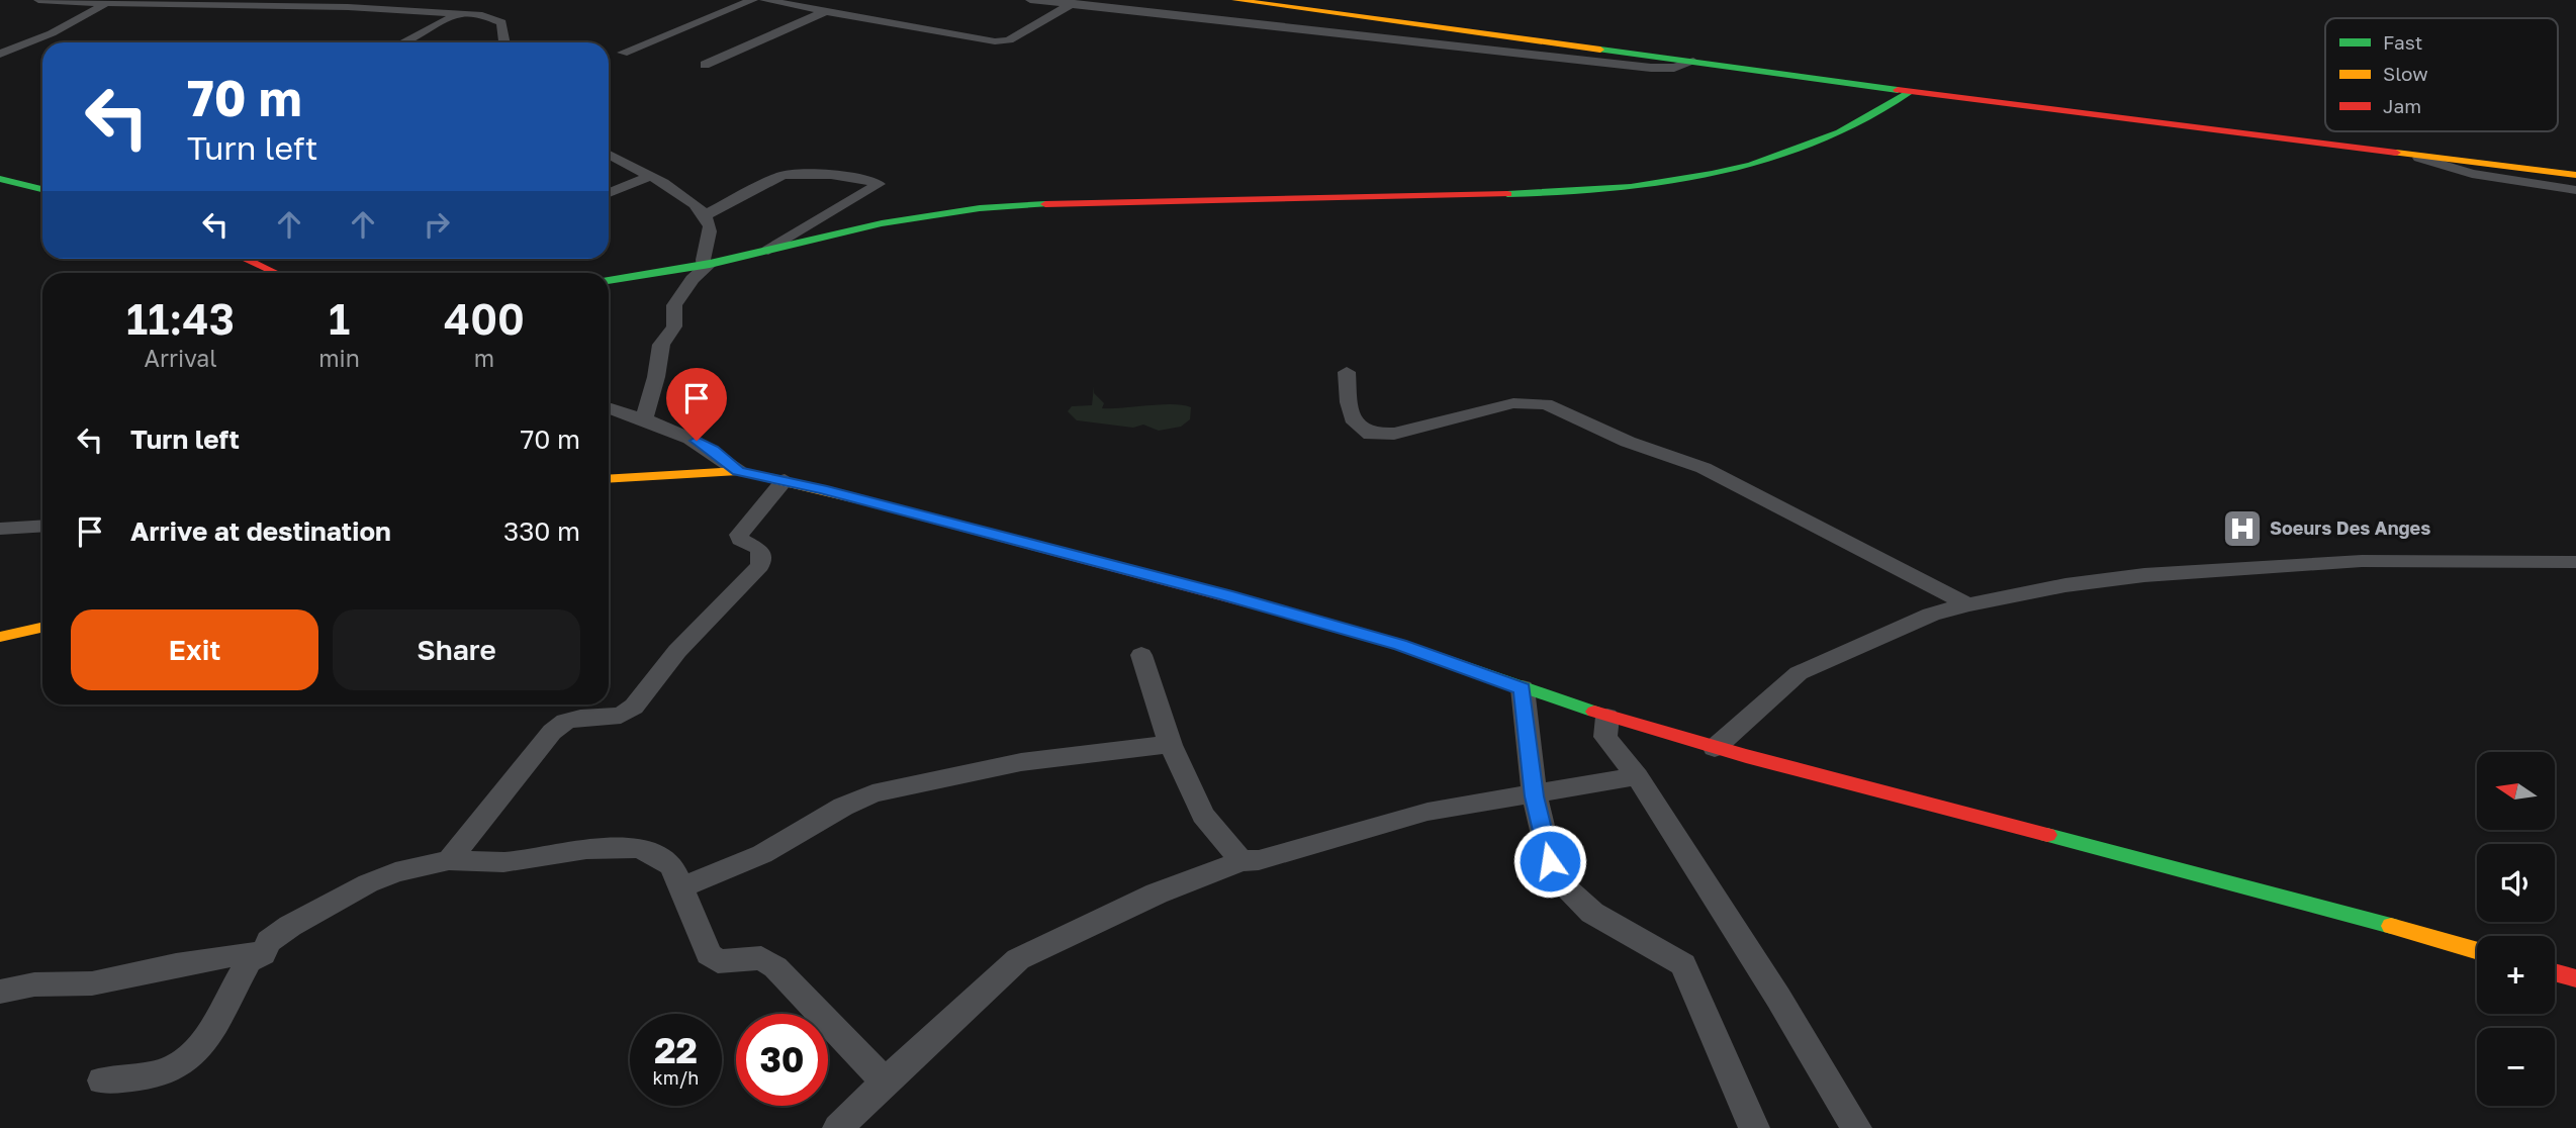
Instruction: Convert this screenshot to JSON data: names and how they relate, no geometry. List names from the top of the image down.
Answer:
{
  "places": {
    "hospital": ["Soeurs Des Anges"]
  },
  "legend": ["Fast", "Slow", "Jam"],
  "north": "left",
  "page": {
    "turn": ["70 m", "Turn left"],
    "eta": [
      "11:43",
      "Arrival",
      "1",
      "min",
      "400",
      "m"
    ],
    "list": [
      {
        "name": "Turn left",
        "value": "70 m"
      },
      {
        "name": "Arrive at destination",
        "value": "330 m"
      }
    ],
    "buttons": ["Exit", "Share"],
    "map_buttons": ["+", "−"],
    "speed": "22 km/h",
    "limit": "30"
  }
}
